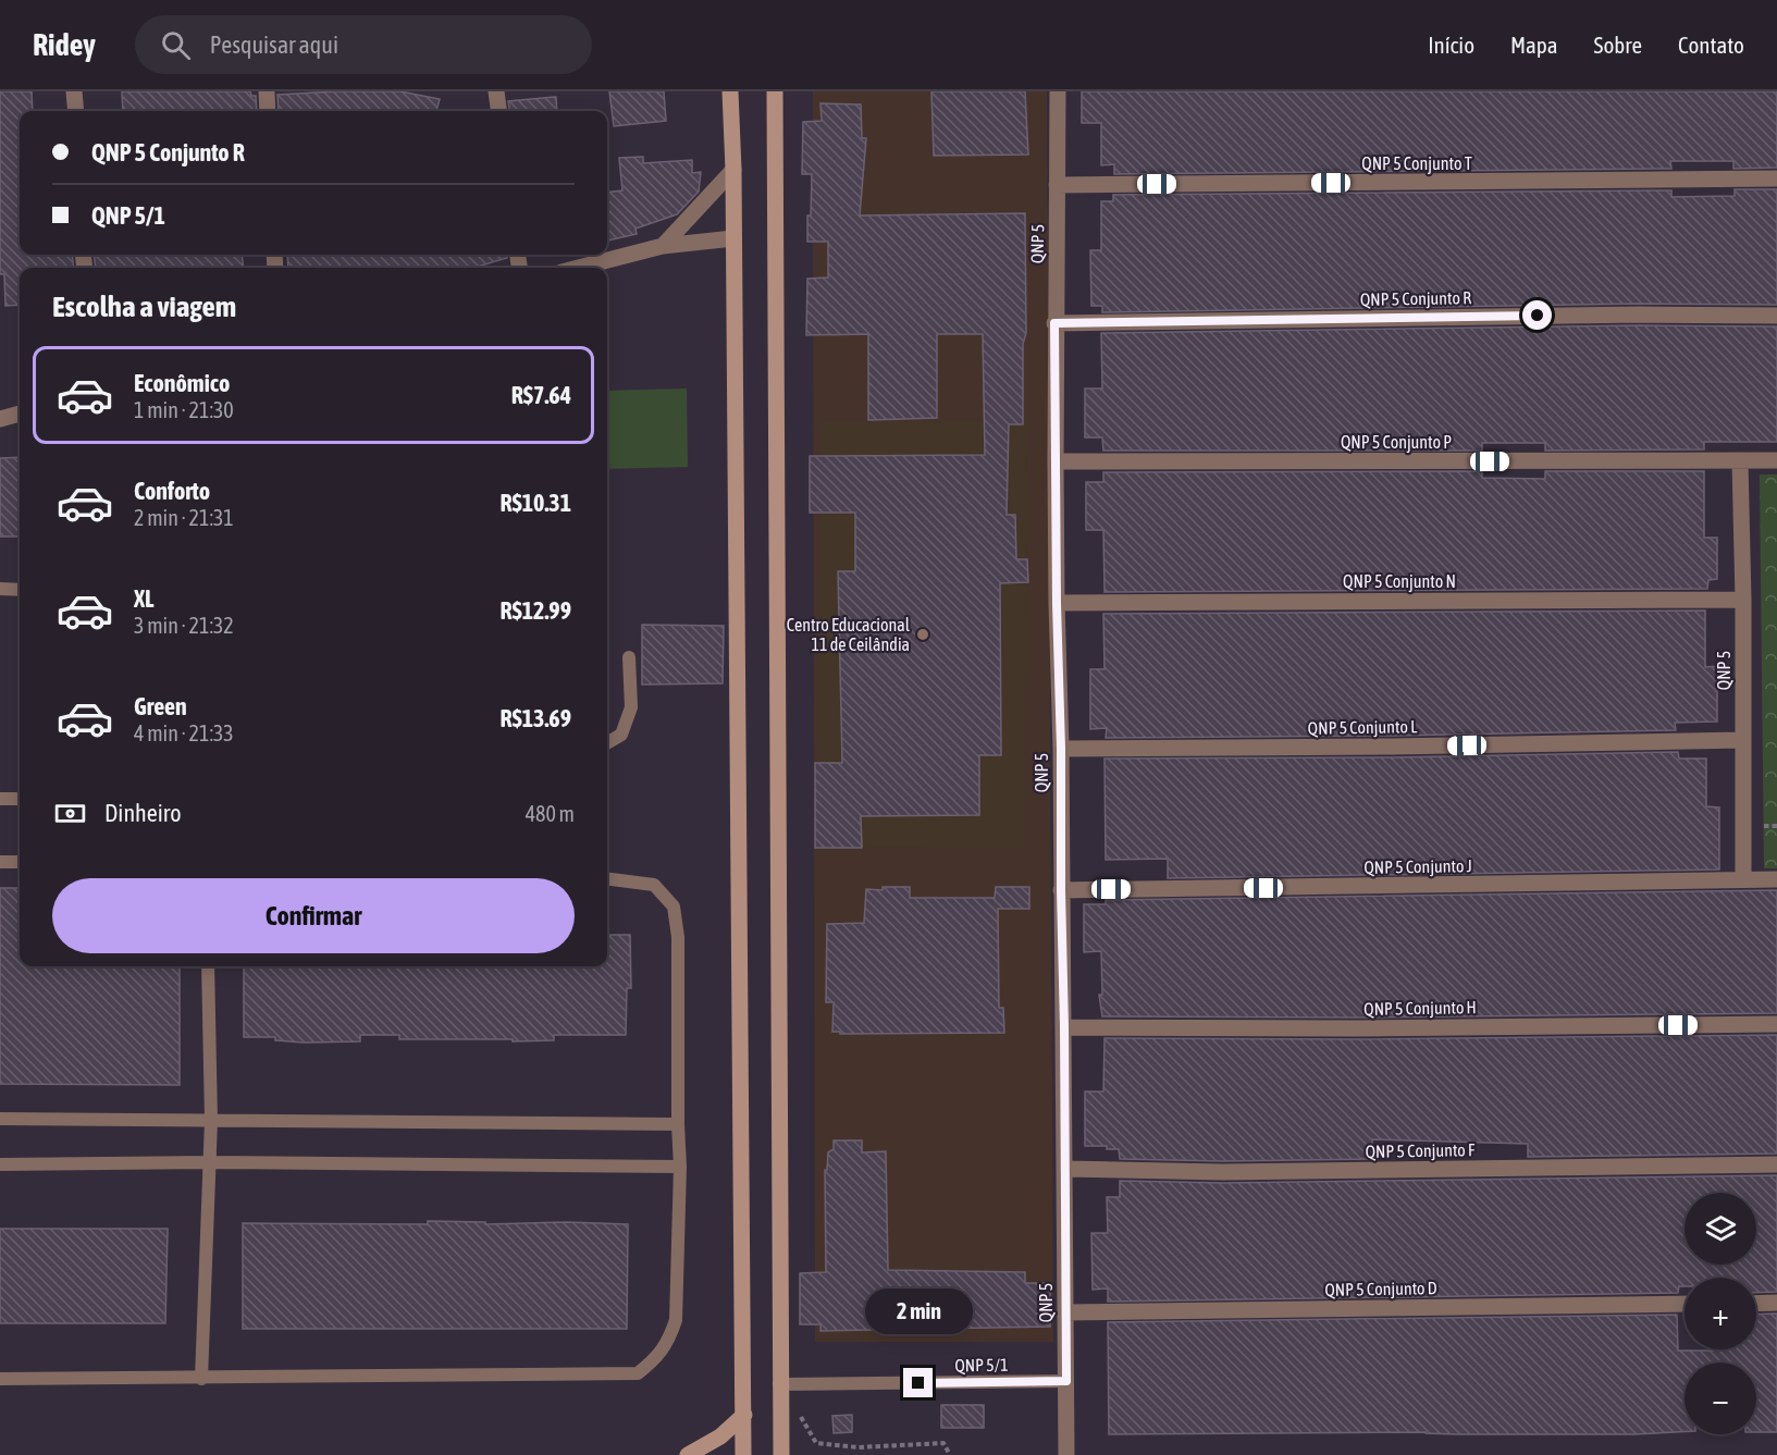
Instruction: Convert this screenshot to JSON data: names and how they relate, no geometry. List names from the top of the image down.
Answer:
{
  "streets": {
    "street": [
      "QNP 5 Conjunto T",
      "QNP 5",
      "QNP 5 Conjunto R",
      "QNP 5 Conjunto P",
      "QNP 5 Conjunto N",
      "QNP 5 Conjunto L",
      "QNP 5 Conjunto J",
      "QNP 5 Conjunto H",
      "QNP 5 Conjunto F",
      "QNP 5 Conjunto D"
    ],
    "lane": ["QNP 5/1"]
  },
  "crossings": [
    ["QNP 5 Conjunto T", "QNP 5"],
    ["QNP 5", "QNP 5 Conjunto R"],
    ["QNP 5", "QNP 5 Conjunto P"],
    ["QNP 5", "QNP 5 Conjunto N"],
    ["QNP 5", "QNP 5 Conjunto L"],
    ["QNP 5", "QNP 5 Conjunto J"],
    ["QNP 5", "QNP 5 Conjunto H"],
    ["QNP 5", "QNP 5 Conjunto F"],
    ["QNP 5", "QNP 5 Conjunto D"],
    ["QNP 5", "QNP 5/1"]
  ],
  "places": ["Centro Educacional 11 de Ceilândia"],
  "page": {
    "header": "Ridey",
    "search": "Pesquisar aqui",
    "nav": [
      "Início",
      "Mapa",
      "Sobre",
      "Contato"
    ],
    "banner": ["QNP 5 Conjunto R", "QNP 5/1"],
    "heading": "Escolha a viagem",
    "list": [
      {
        "name": "Econômico",
        "note": "1 min · 21:30",
        "value": "R$7.64"
      },
      {
        "name": "Conforto",
        "note": "2 min · 21:31",
        "value": "R$10.31"
      },
      {
        "name": "XL",
        "note": "3 min · 21:32",
        "value": "R$12.99"
      },
      {
        "name": "Green",
        "note": "4 min · 21:33",
        "value": "R$13.69"
      }
    ],
    "pay": ["Dinheiro", "480 m"],
    "buttons": "Confirmar",
    "map_buttons": ["+", "−"],
    "bubble": "2 min"
  }
}
